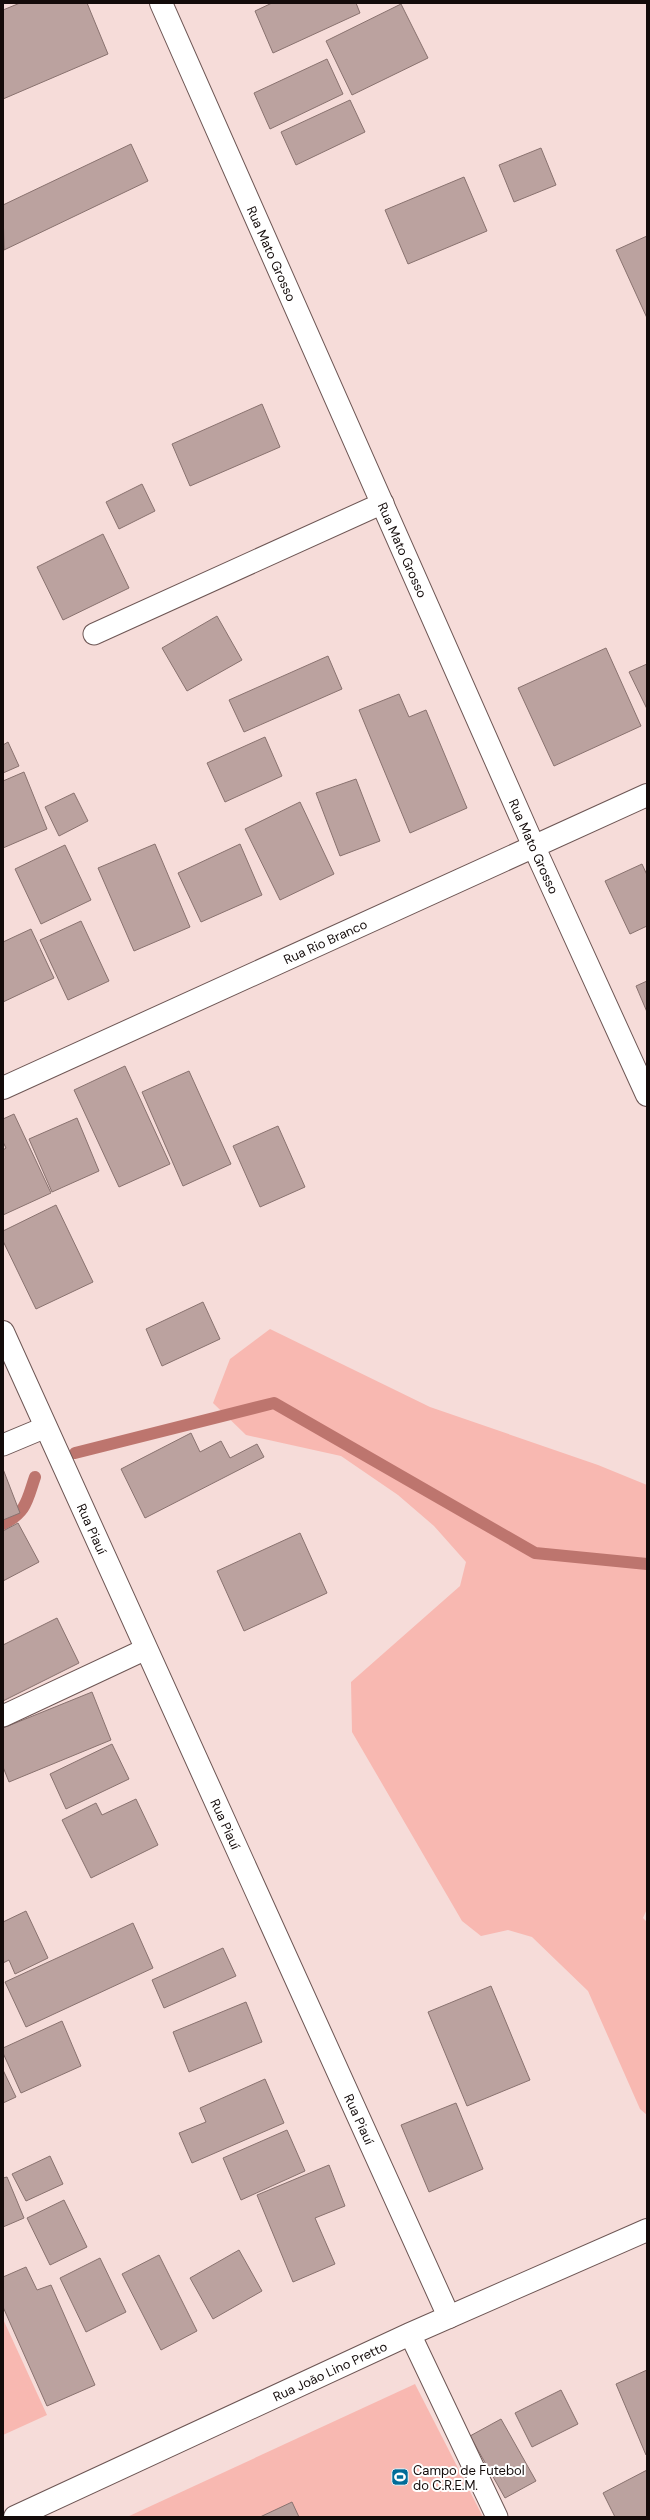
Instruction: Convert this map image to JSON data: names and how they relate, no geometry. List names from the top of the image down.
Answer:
{
  "streets": {
    "street": [
      "Rua Mato Grosso",
      "Rua Rio Branco",
      "Rua Piauí",
      "Rua João Lino Pretto"
    ]
  },
  "crossings": [
    ["Rua Mato Grosso", "Rua Rio Branco"],
    ["Rua Piauí", "Rua João Lino Pretto"]
  ],
  "places": {
    "sports": ["Campo de Futebol do C.R.E.M."]
  }
}
